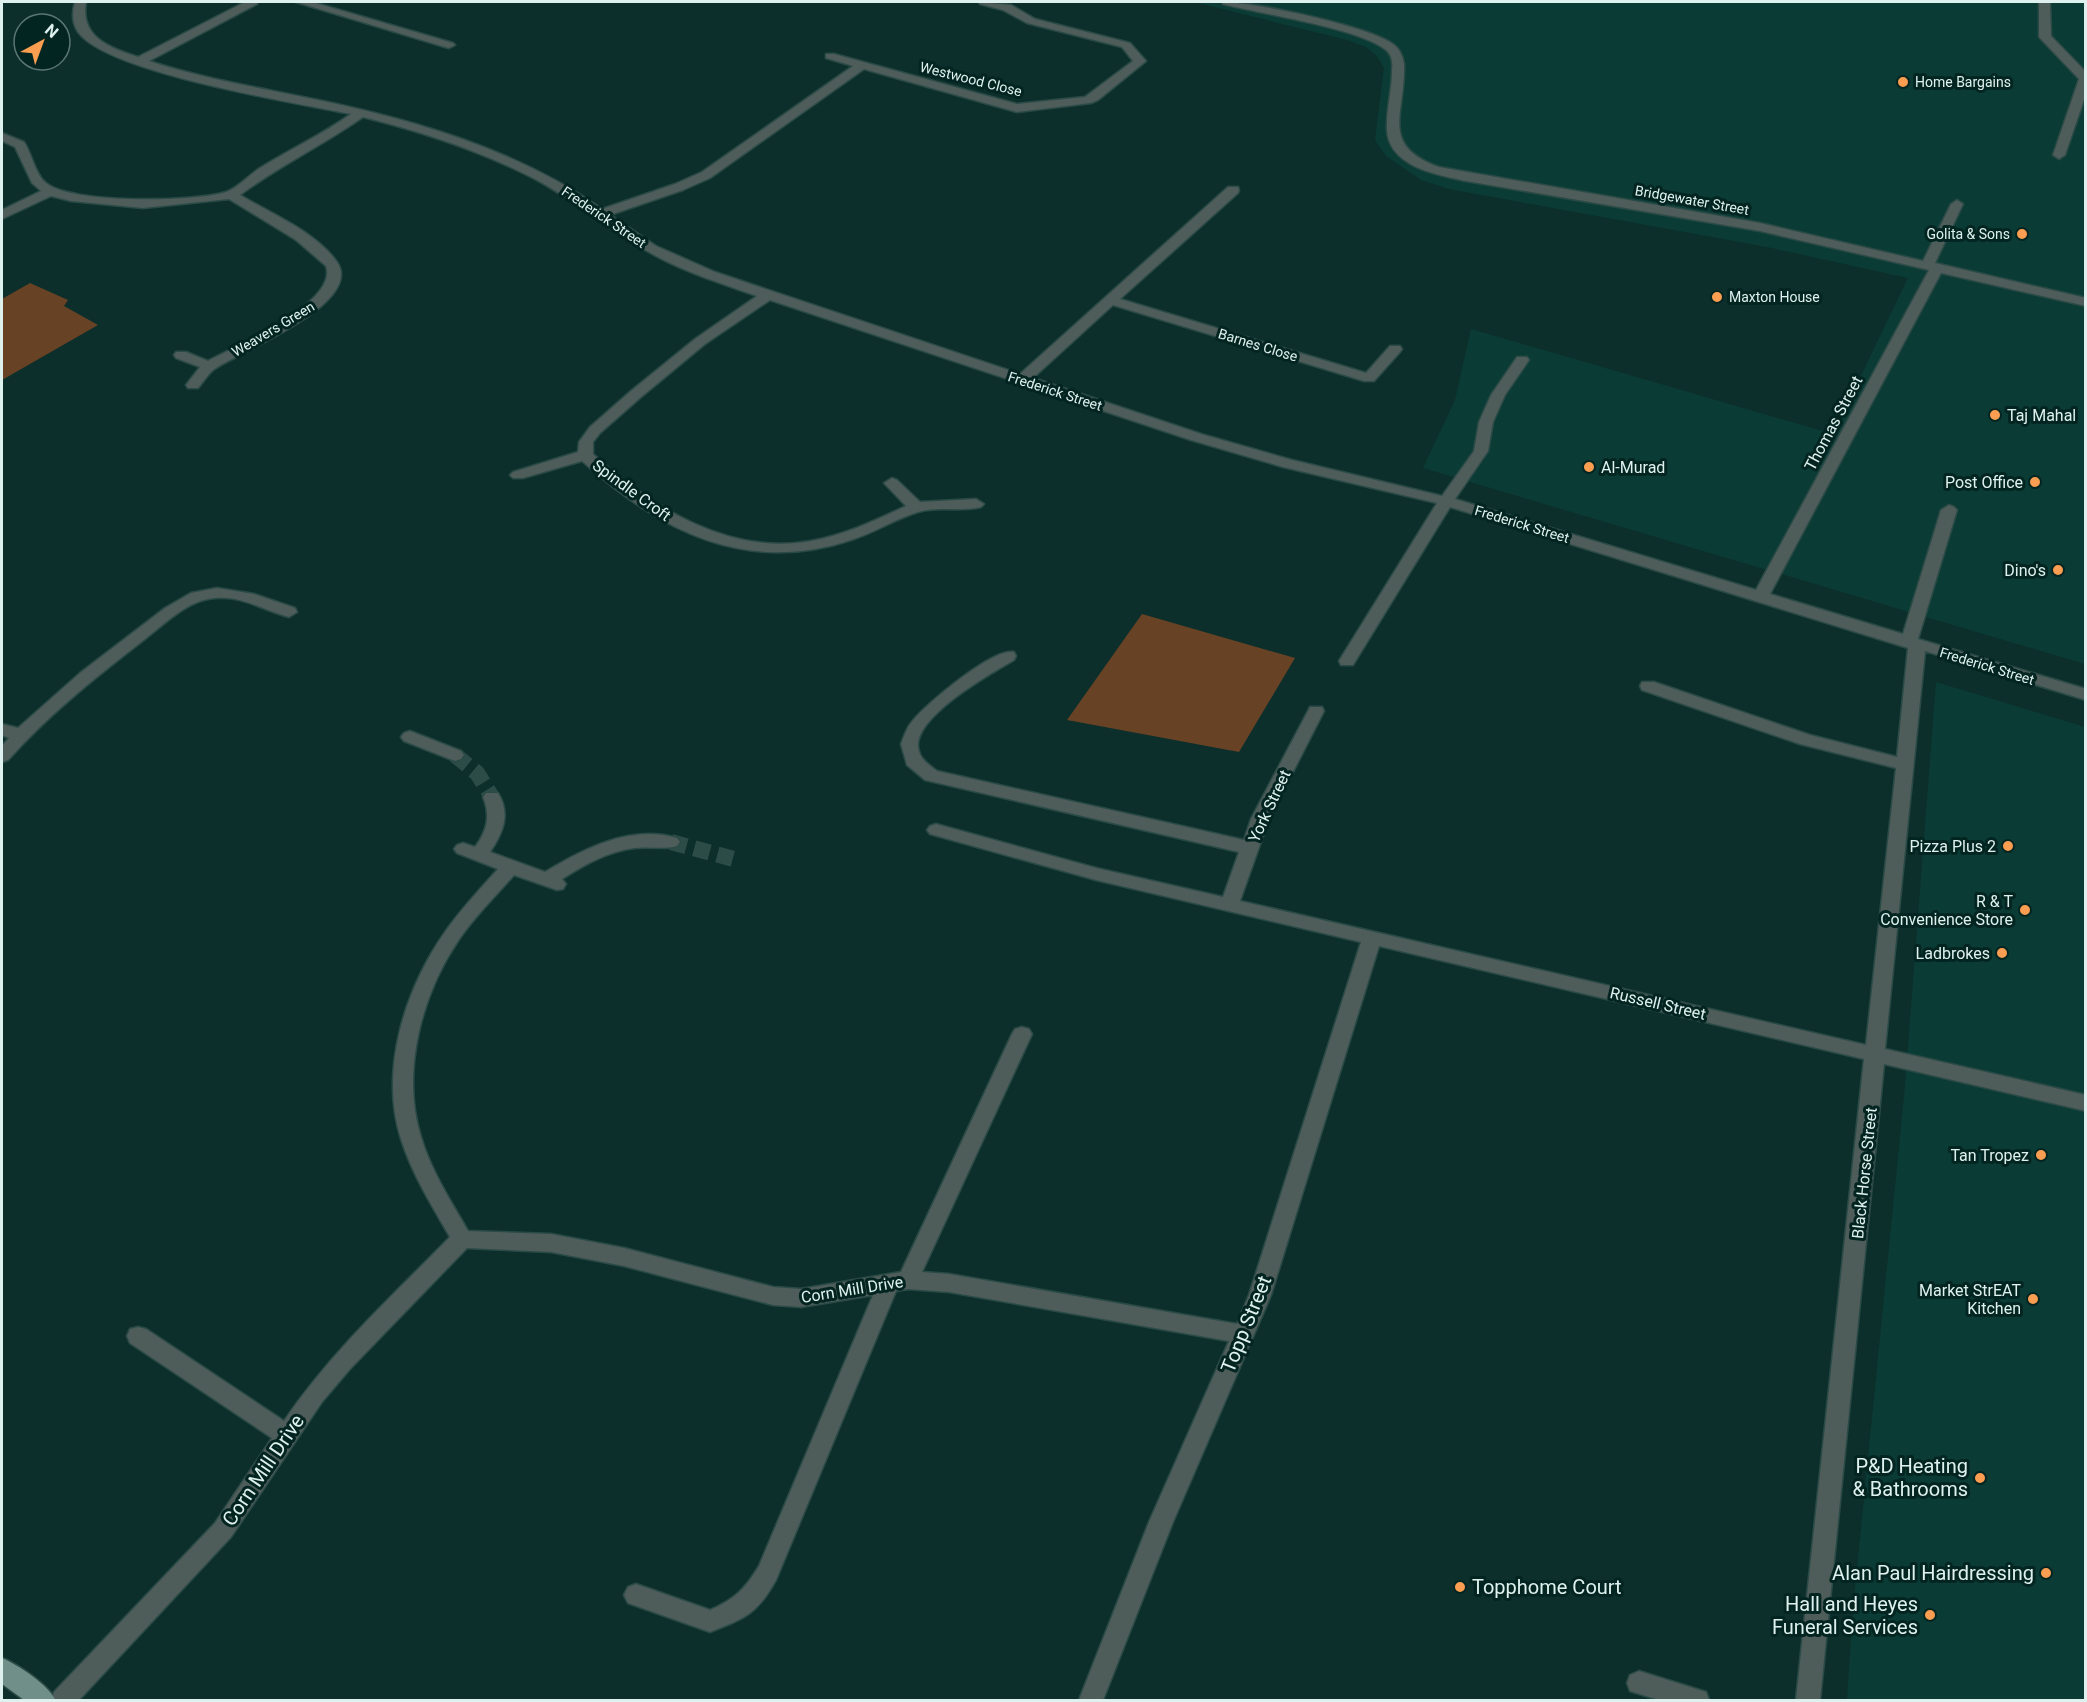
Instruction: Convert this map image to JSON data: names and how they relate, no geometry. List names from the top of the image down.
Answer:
{
  "streets": {
    "street": [
      "Westwood Close",
      "Bridgewater Street",
      "Frederick Street",
      "Weavers Green",
      "Barnes Close",
      "Thomas Street",
      "Spindle Croft",
      "York Street",
      "Russell Street",
      "Black Horse Street",
      "Corn Mill Drive",
      "Topp Street"
    ]
  },
  "crossings": [
    ["Bridgewater Street", "Thomas Street"],
    ["Frederick Street", "Thomas Street"],
    ["Frederick Street", "Spindle Croft"],
    ["Frederick Street", "Black Horse Street"],
    ["York Street", "Russell Street"],
    ["Russell Street", "Black Horse Street"],
    ["Russell Street", "Topp Street"],
    ["Corn Mill Drive", "Topp Street"]
  ],
  "places": [
    "Home Bargains",
    "Golita & Sons",
    "Maxton House",
    "Taj Mahal",
    "Al-Murad",
    "Post Office",
    "Dino's",
    "Pizza Plus 2",
    "R & T Convenience Store",
    "Ladbrokes",
    "Tan Tropez",
    "Market StrEAT Kitchen",
    "P&D Heating & Bathrooms",
    "Alan Paul Hairdressing",
    "Topphome Court",
    "Hall and Heyes Funeral Services"
  ],
  "north": "top right"
}
